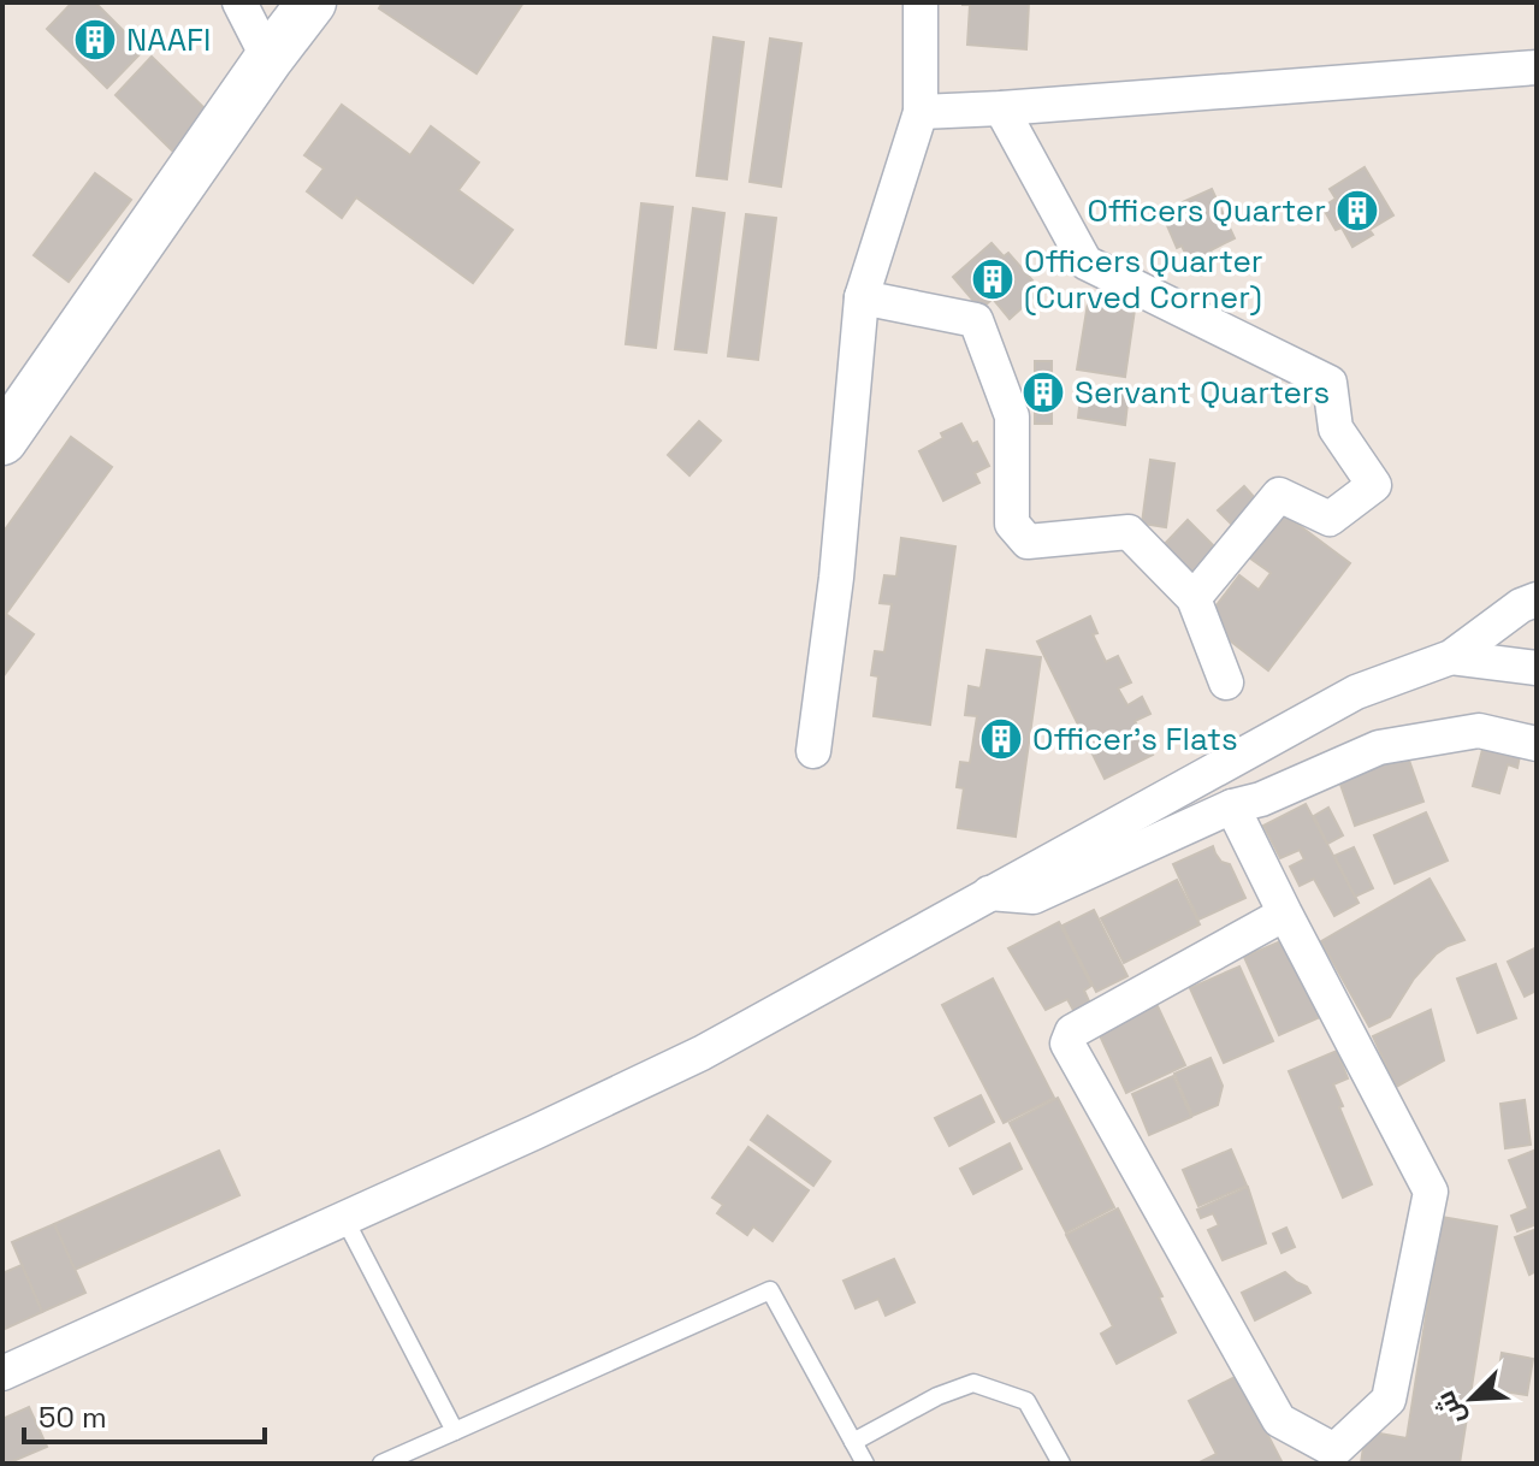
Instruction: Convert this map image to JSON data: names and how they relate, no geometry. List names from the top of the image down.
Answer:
{
  "places": {
    "building": [
      "NAAFI",
      "Officers Quarter",
      "Officers Quarter (Curved Corner)",
      "Servant Quarters",
      "Officer's Flats"
    ]
  },
  "scale_bar": "50 m",
  "north": "bottom left"
}
